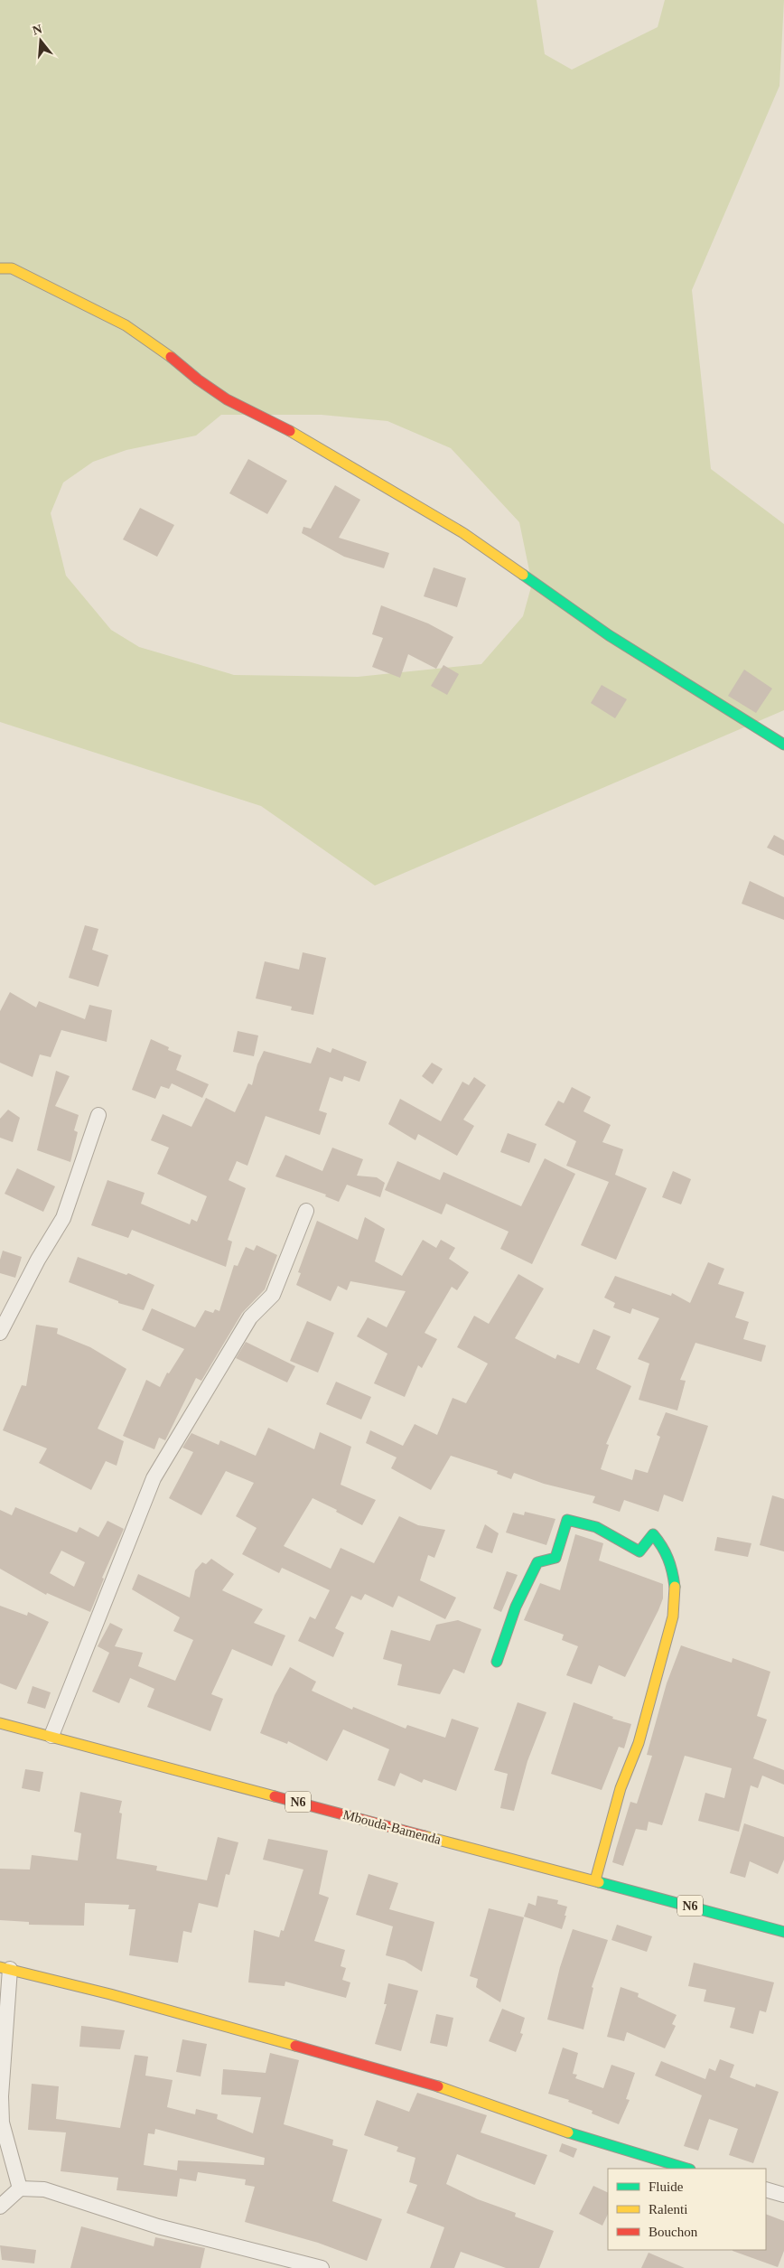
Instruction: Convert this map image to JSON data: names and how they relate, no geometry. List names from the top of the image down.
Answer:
{
  "streets": {
    "main road": ["N6", "Mbouda-Bamenda"]
  },
  "legend": ["Fluide", "Ralenti", "Bouchon"],
  "north": "top"
}
